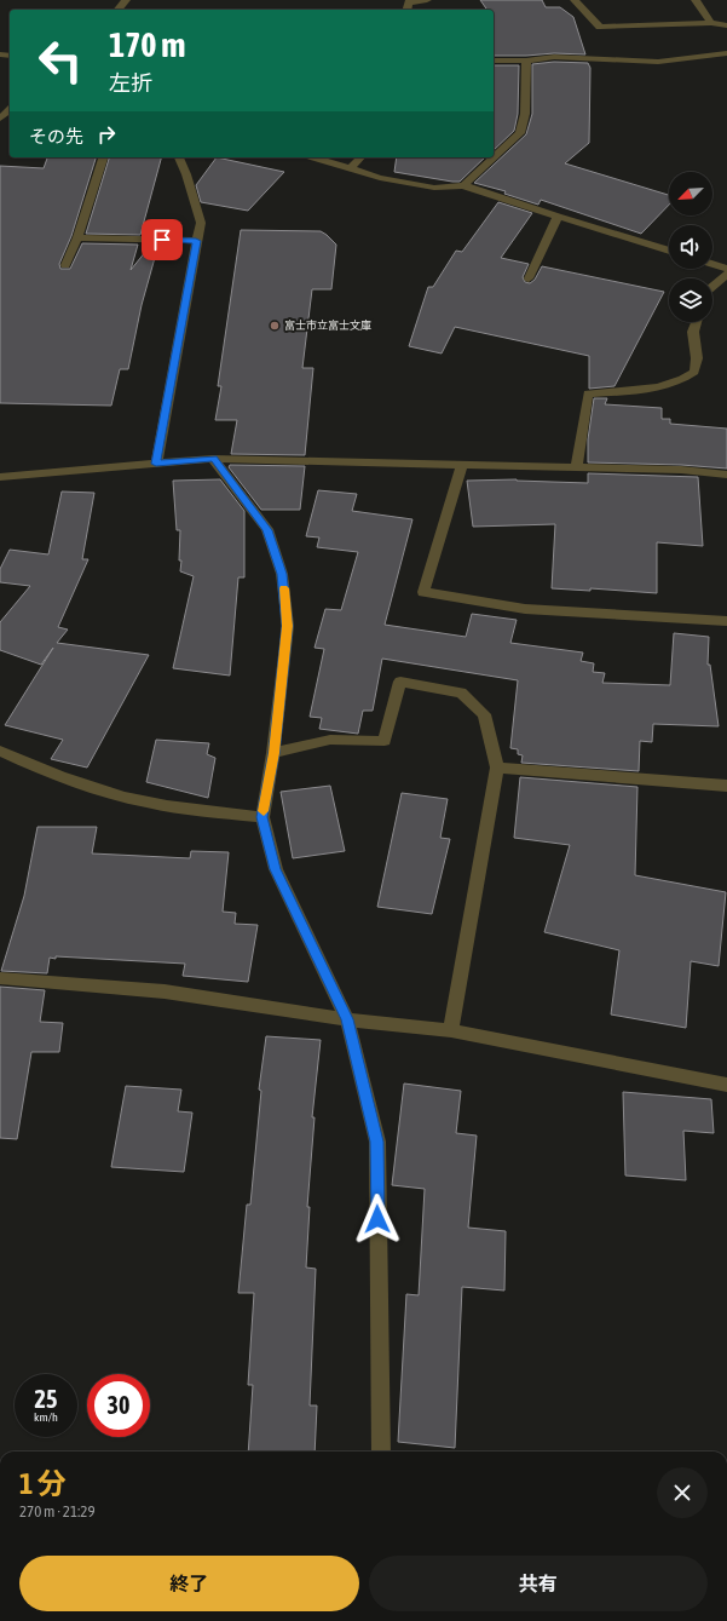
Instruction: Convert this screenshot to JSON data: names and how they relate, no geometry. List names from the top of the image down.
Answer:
{
  "places": ["富士市立富士文庫"],
  "north": "bottom left",
  "page": {
    "turn": ["170 m", "左折"],
    "then": "その先",
    "speed": "25 km/h",
    "limit": "30",
    "heading": ["1 分", "270 m · 21:29"],
    "buttons": ["終了", "共有"]
  }
}
